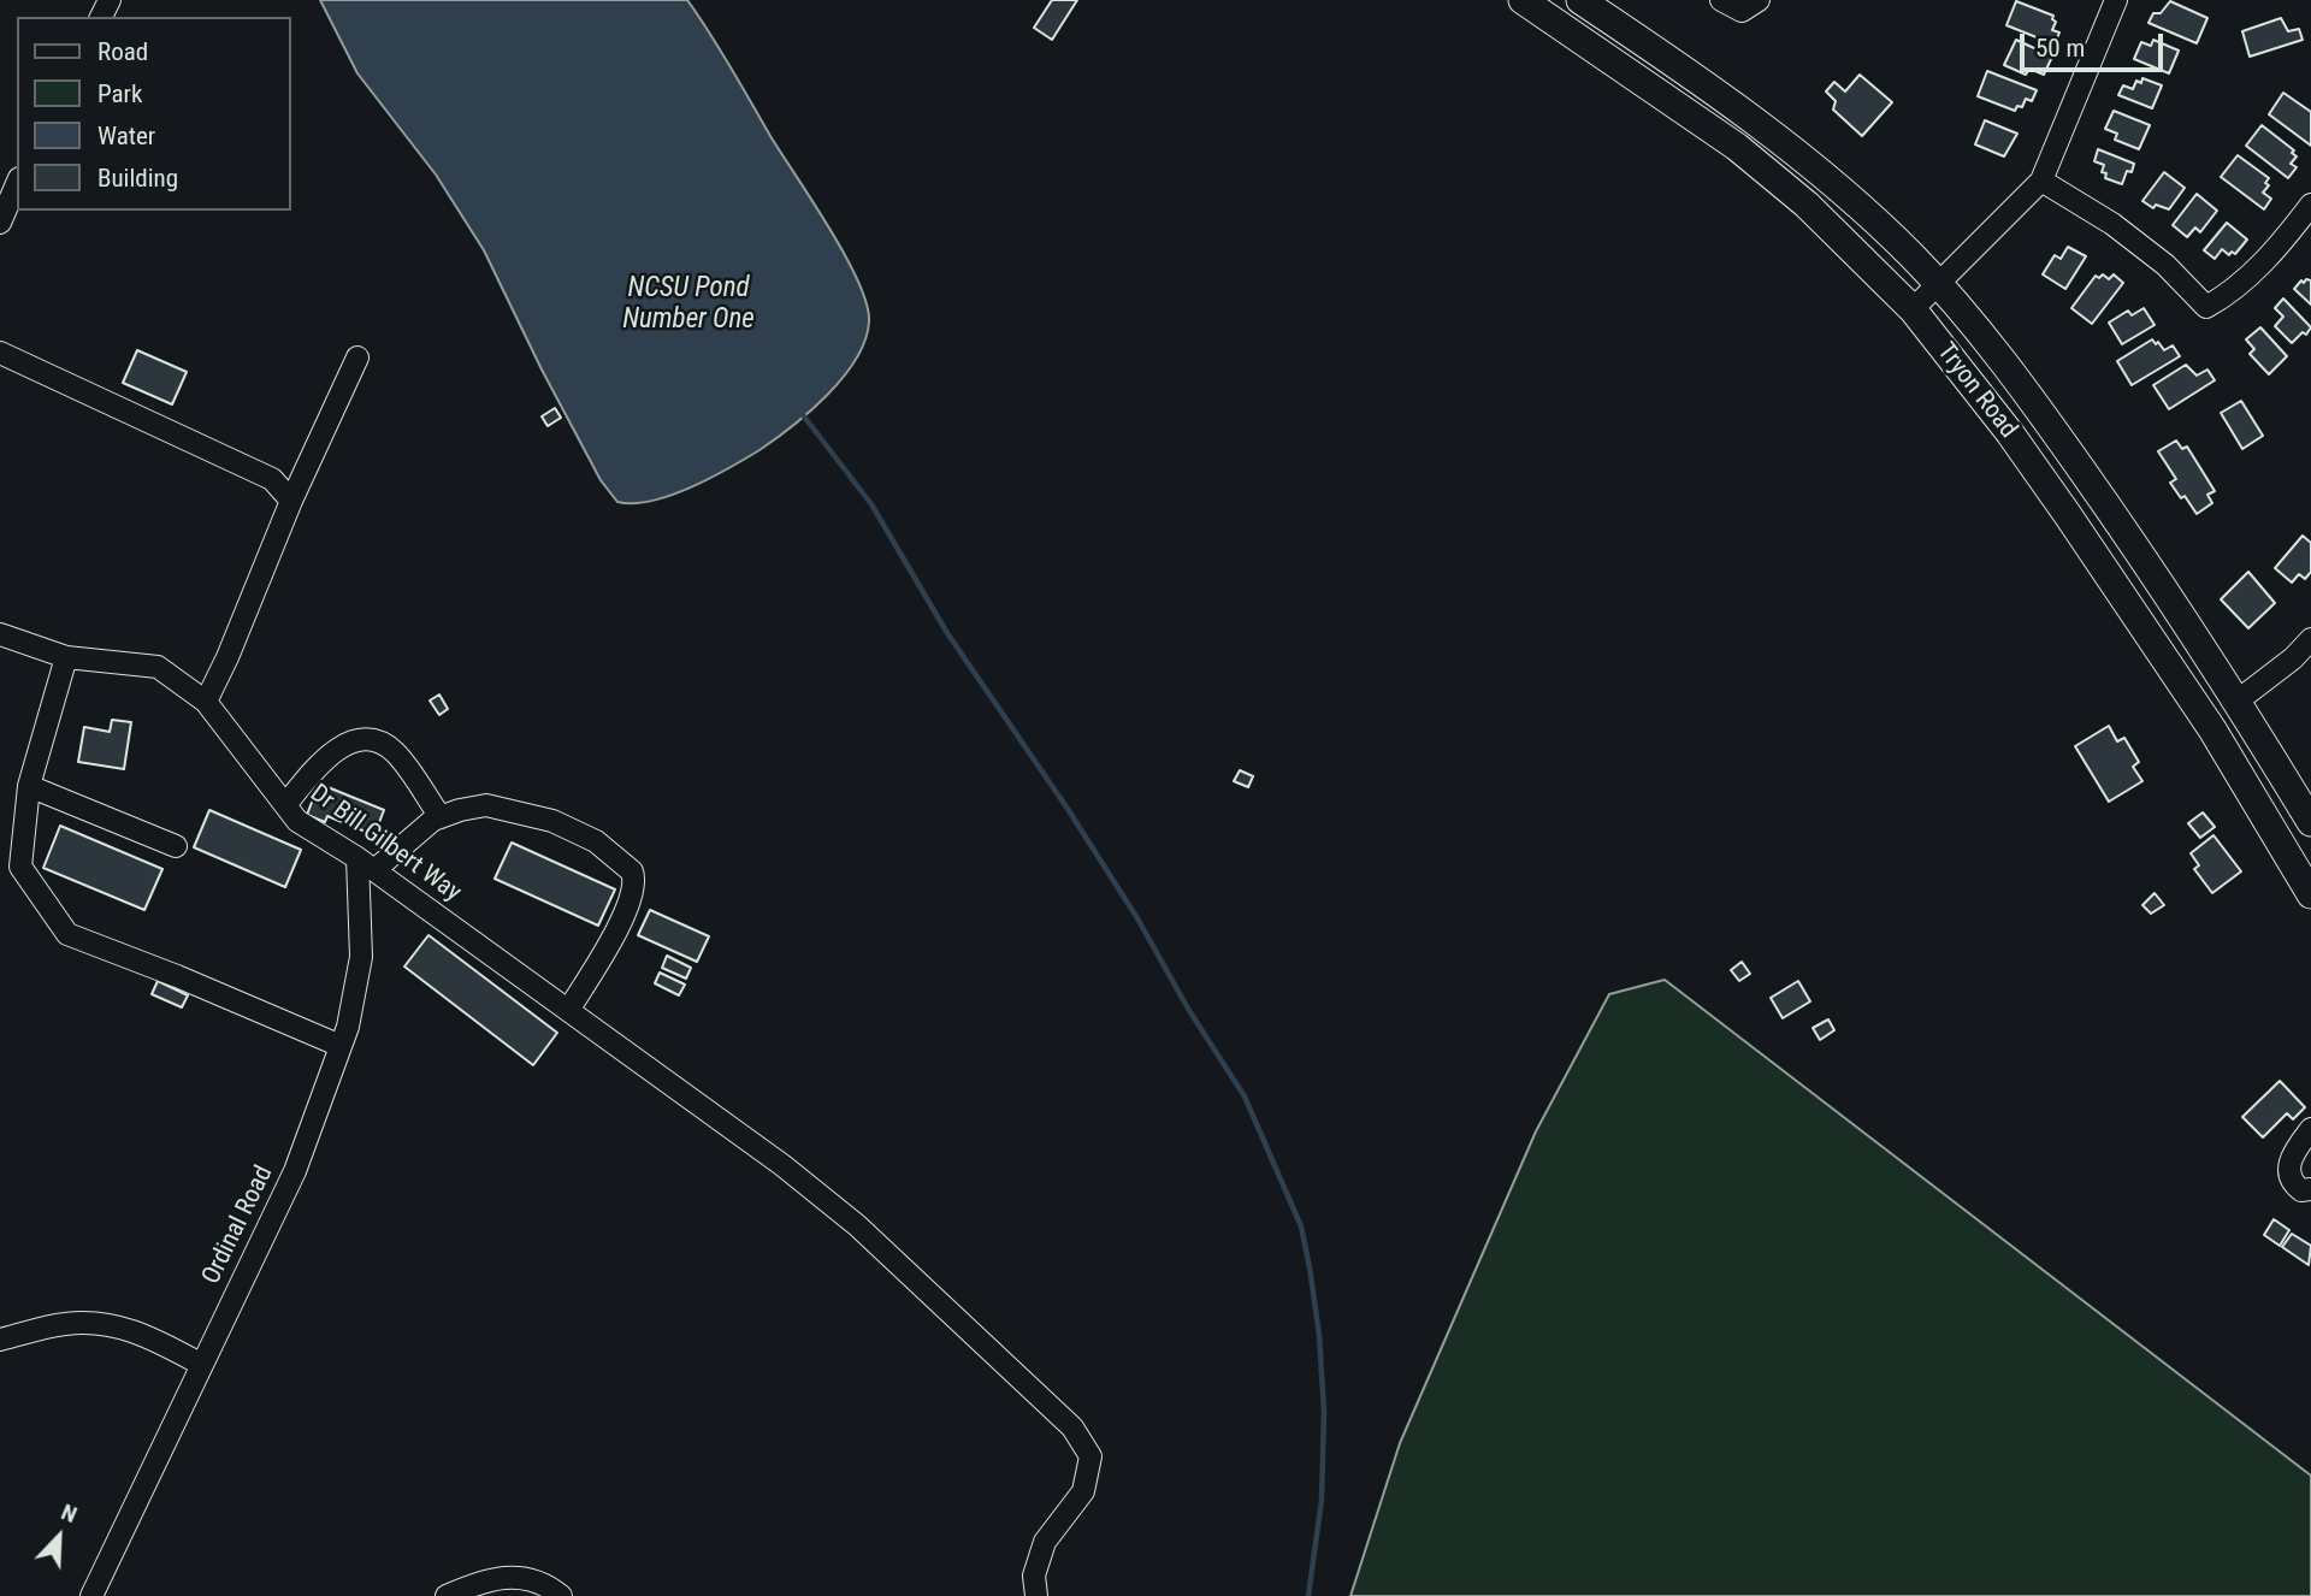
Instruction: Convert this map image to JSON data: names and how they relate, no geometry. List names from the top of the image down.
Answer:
{
  "streets": {
    "main road": ["Tryon Road"],
    "street": ["Dr Bill Gilbert Way", "Ordinal Road"]
  },
  "crossings": [
    ["Dr Bill Gilbert Way", "Ordinal Road"]
  ],
  "water": ["NCSU Pond Number One"],
  "legend": [
    "Road",
    "Park",
    "Water",
    "Building"
  ],
  "scale_bar": "50 m",
  "north": "top right"
}
